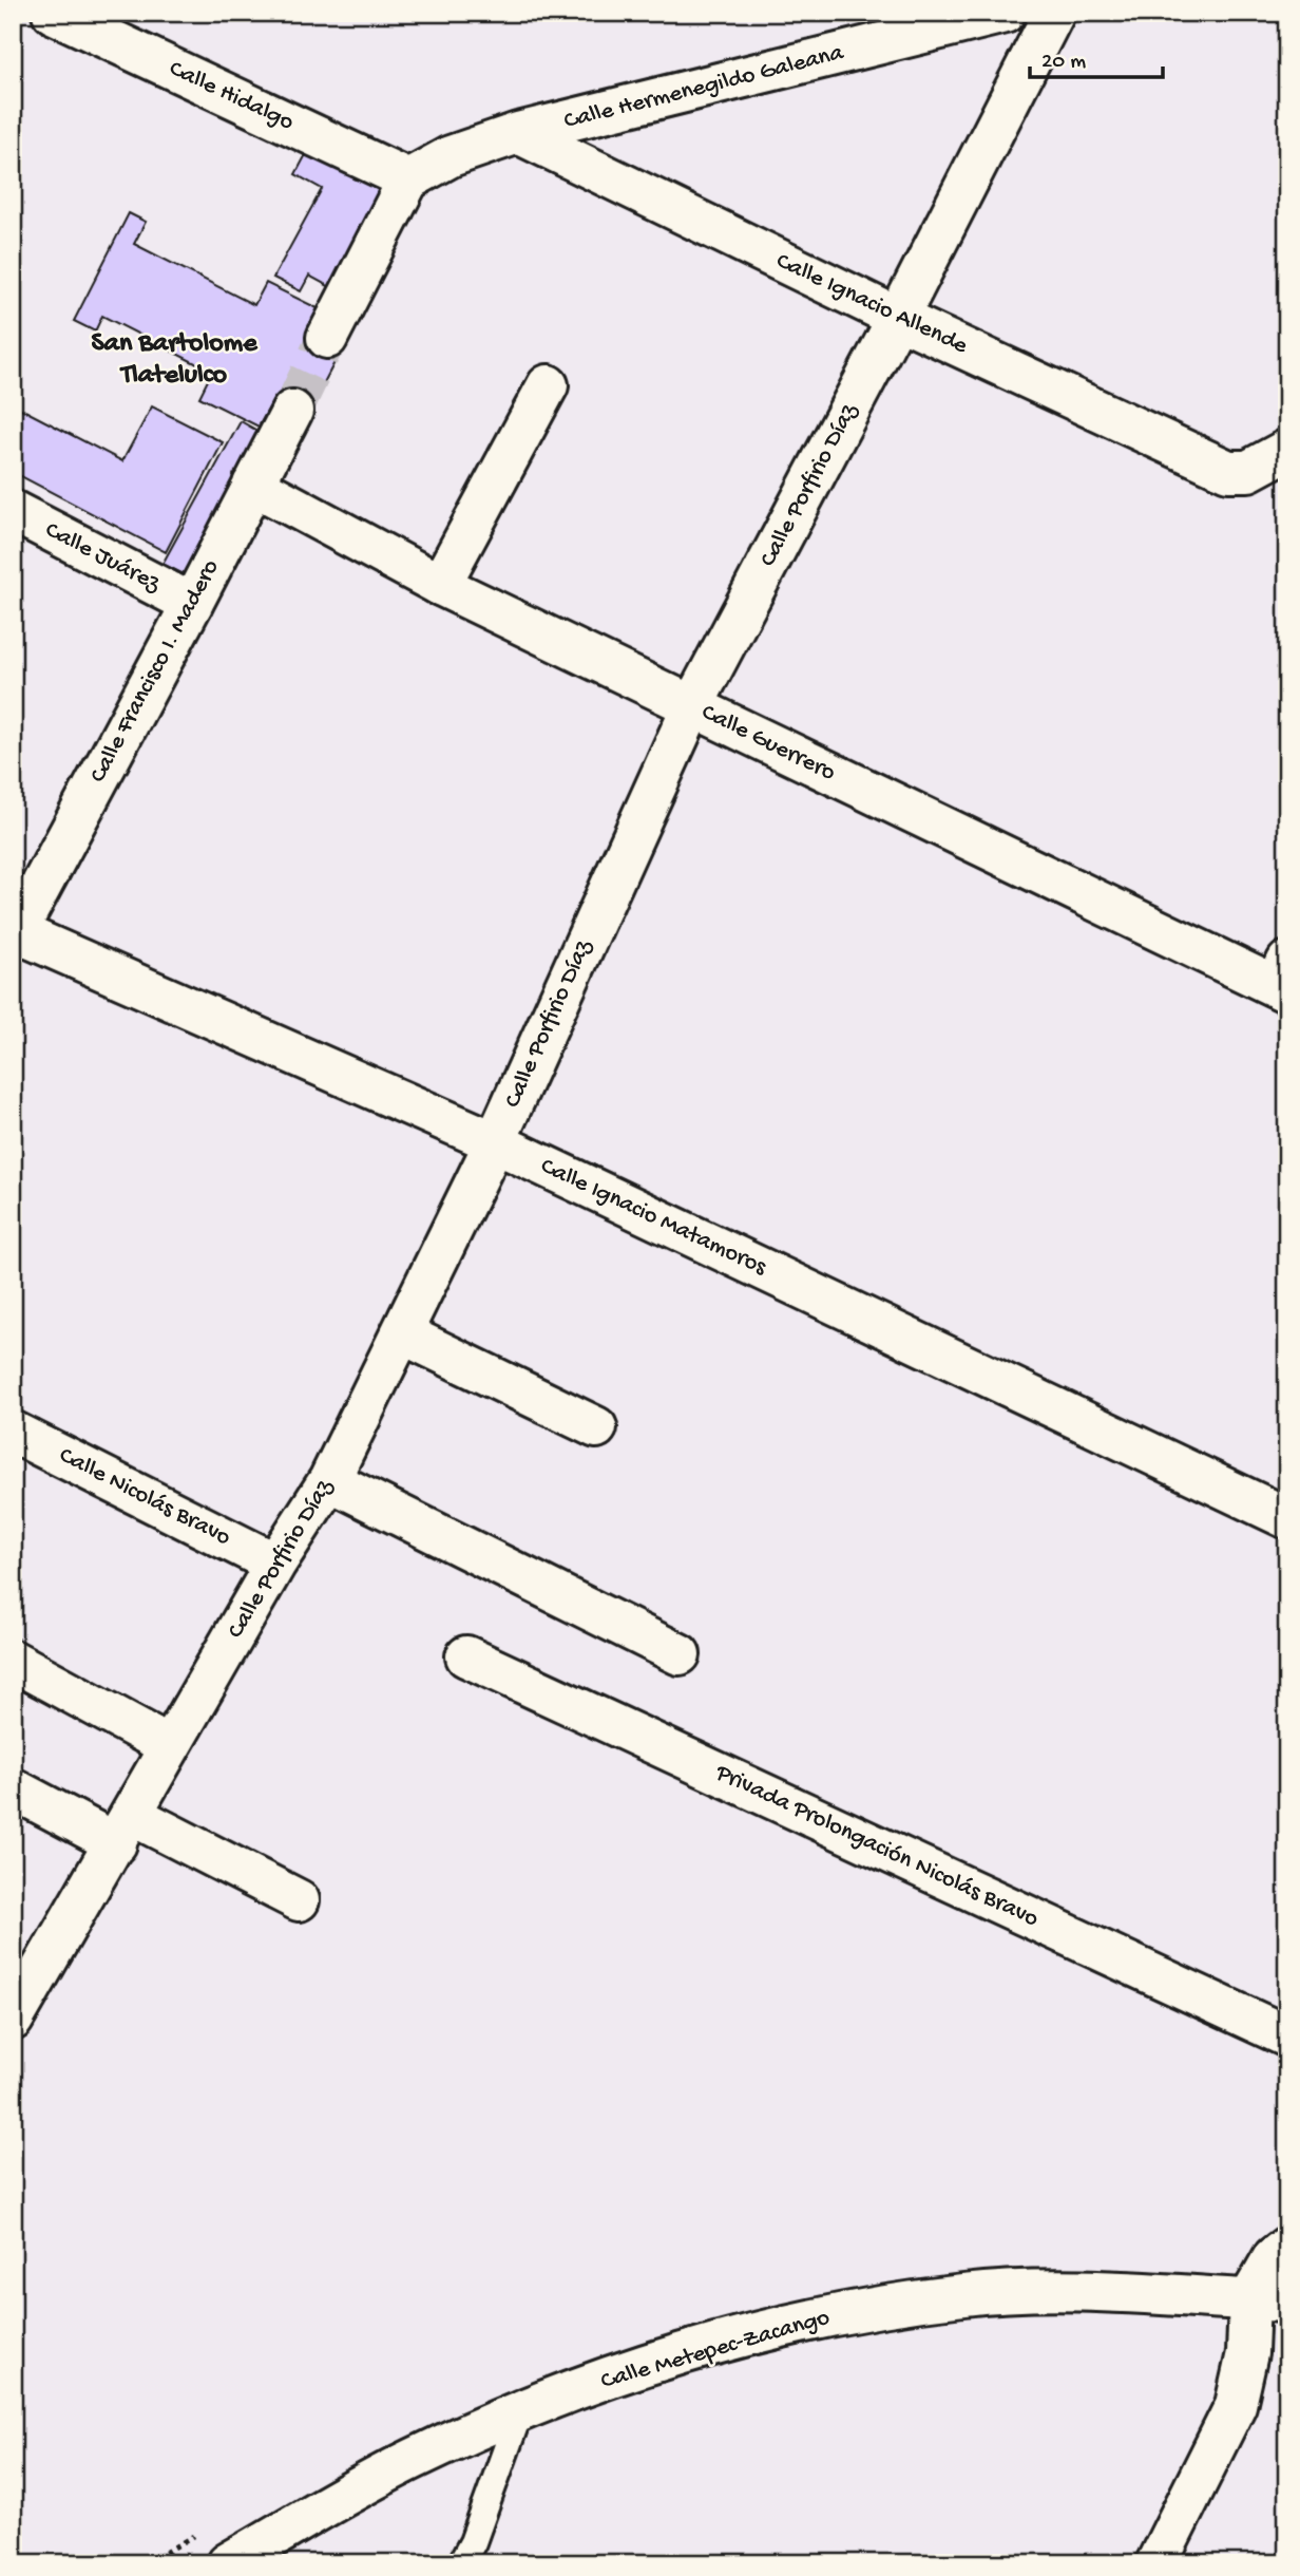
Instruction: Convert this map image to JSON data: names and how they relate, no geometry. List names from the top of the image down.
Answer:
{
  "streets": {
    "street": [
      "Calle Hermenegildo Galeana",
      "Calle Hidalgo",
      "Calle Ignacio Allende",
      "Calle Porfirio Díaz",
      "Calle Juárez",
      "Calle Francisco I. Madero",
      "Calle Guerrero",
      "Calle Ignacio Matamoros",
      "Calle Nicolás Bravo",
      "Privada Prolongación Nicolás Bravo",
      "Calle Metepec-Zacango"
    ]
  },
  "crossings": [
    ["Calle Hermenegildo Galeana", "Calle Hidalgo"],
    ["Calle Hermenegildo Galeana", "Calle Ignacio Allende"],
    ["Calle Ignacio Allende", "Calle Porfirio Díaz"],
    ["Calle Porfirio Díaz", "Calle Guerrero"],
    ["Calle Porfirio Díaz", "Calle Ignacio Matamoros"],
    ["Calle Porfirio Díaz", "Calle Nicolás Bravo"],
    ["Calle Juárez", "Calle Francisco I. Madero"],
    ["Calle Francisco I. Madero", "Calle Guerrero"],
    ["Calle Francisco I. Madero", "Calle Ignacio Matamoros"]
  ],
  "districts": ["San Bartolome Tlatelulco"],
  "scale_bar": "20 m"
}
